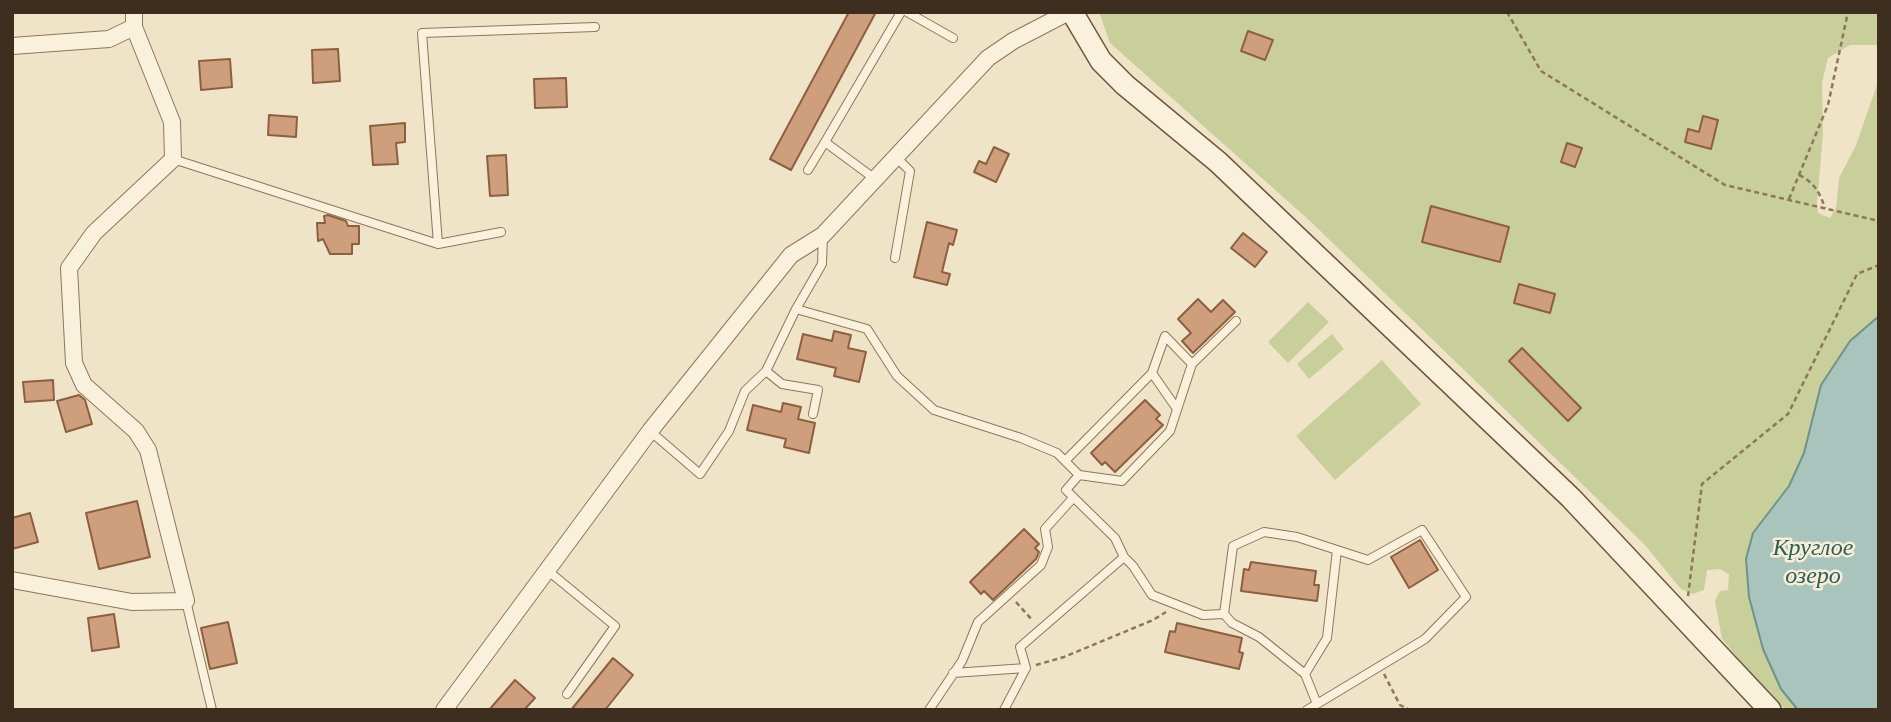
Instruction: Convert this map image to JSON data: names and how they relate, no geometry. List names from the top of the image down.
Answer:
{
  "water": ["Круглое озеро"]
}
